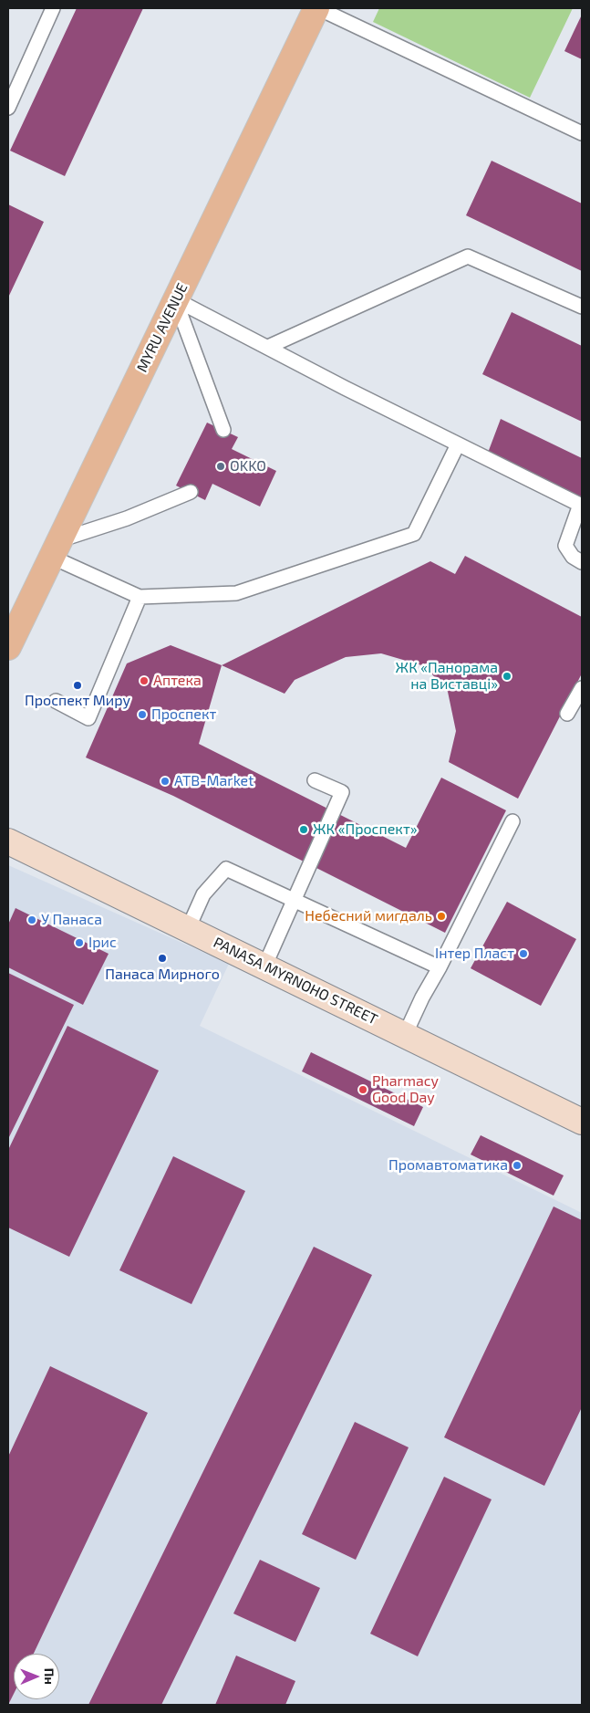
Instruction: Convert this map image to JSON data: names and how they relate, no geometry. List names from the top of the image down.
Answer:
{
  "streets": {
    "main road": ["MYRU AVENUE", "PANASA MYRNOHO STREET"]
  },
  "places": [
    "OKKO",
    "ЖК «Панорама на Виставці»",
    "Аптека",
    "Проспект Миру",
    "Проспект",
    "ATB-Market",
    "ЖК «Проспект»",
    "Небесний мигдаль",
    "У Панаса",
    "Ірис",
    "Інтер Пласт",
    "Панаса Мирного",
    "Pharmacy Good Day",
    "Промавтоматика"
  ],
  "north": "right"
}
